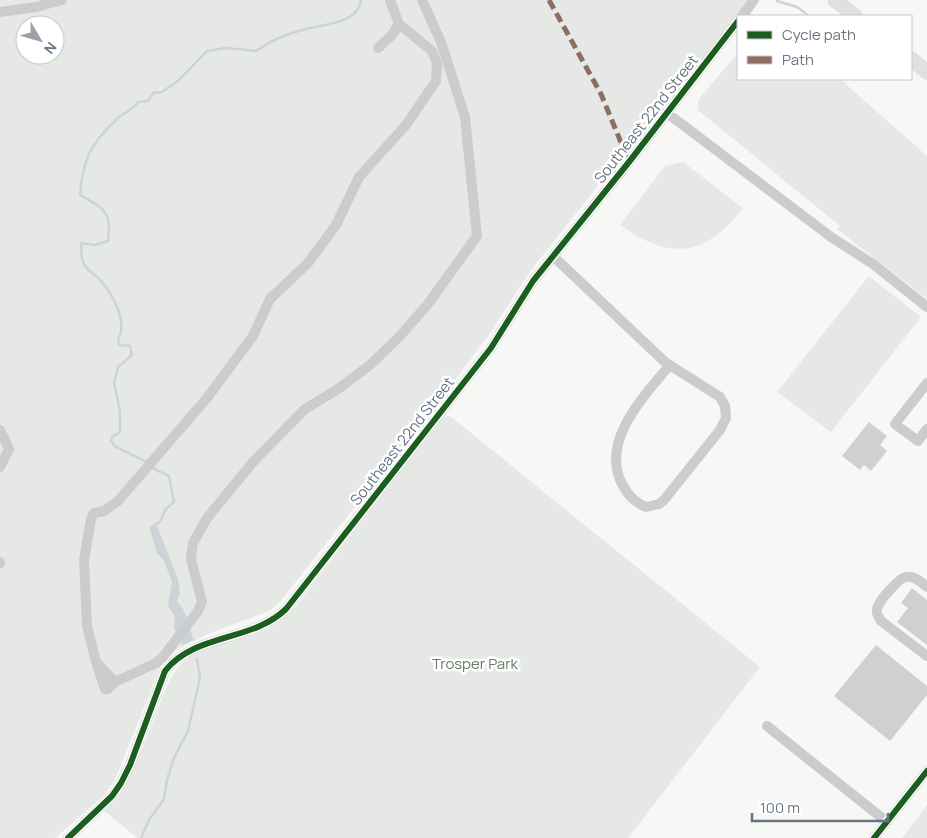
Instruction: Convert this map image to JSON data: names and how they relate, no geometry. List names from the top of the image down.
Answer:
{
  "streets": {
    "street": ["Southeast 22nd Street"]
  },
  "parks": ["Trosper Park"],
  "legend": ["Cycle path", "Path"],
  "scale_bar": "100 m",
  "north": "bottom right"
}
